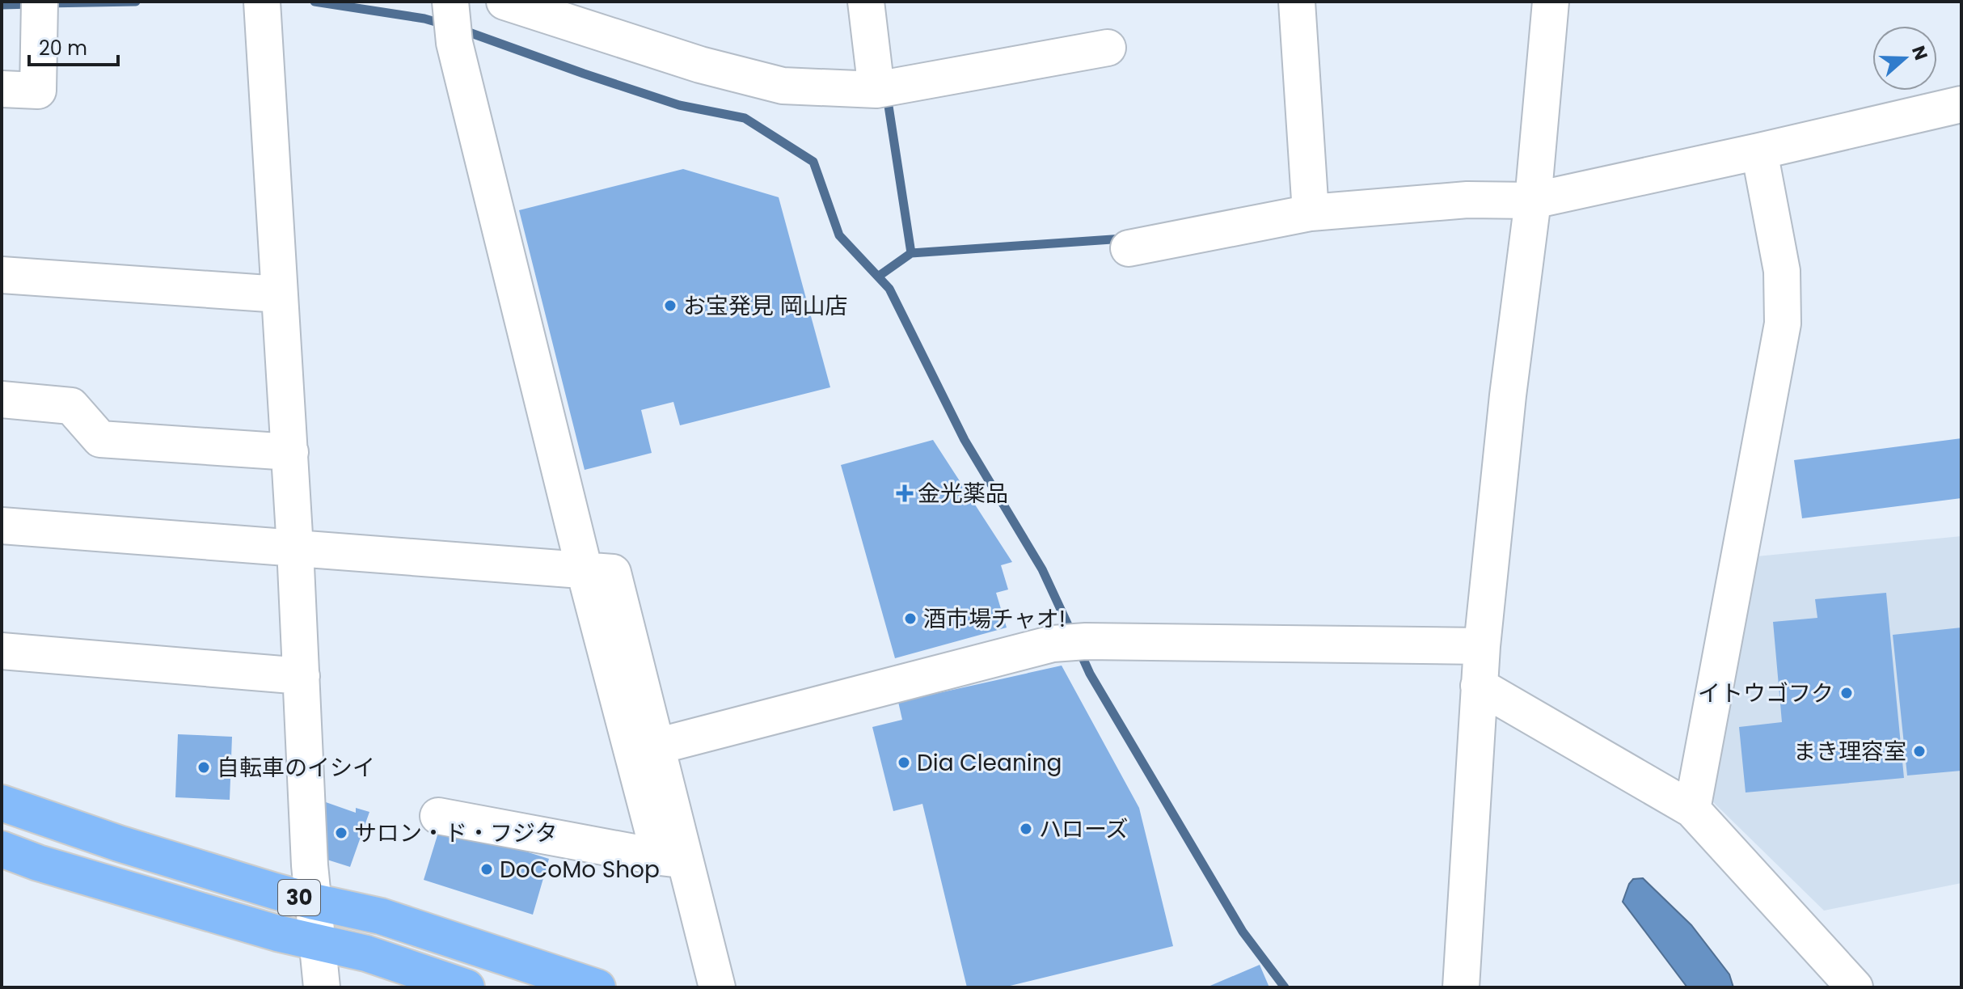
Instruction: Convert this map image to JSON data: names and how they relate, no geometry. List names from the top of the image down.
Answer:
{
  "streets": {
    "highway": ["30"]
  },
  "places": {
    "other": [
      "お宝発見 岡山店",
      "酒市場チャオ!",
      "イトウゴフク",
      "まき理容室",
      "Dia Cleaning",
      "自転車のイシイ",
      "ハローズ",
      "サロン・ド・フジタ",
      "DoCoMo Shop"
    ],
    "health": ["金光薬品"]
  },
  "scale_bar": "20 m",
  "north": "right"
}
